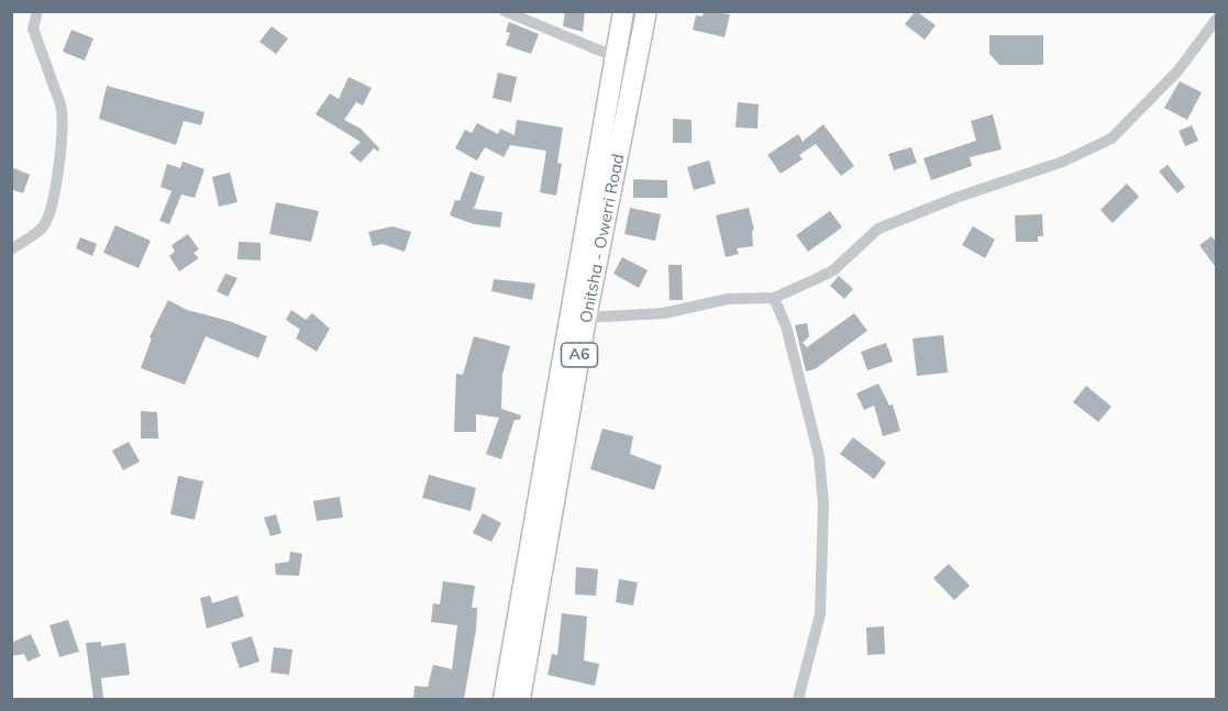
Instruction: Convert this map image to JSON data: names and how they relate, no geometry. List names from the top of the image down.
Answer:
{
  "streets": {
    "highway": ["Onitsha - Owerri Road", "A6"]
  }
}
